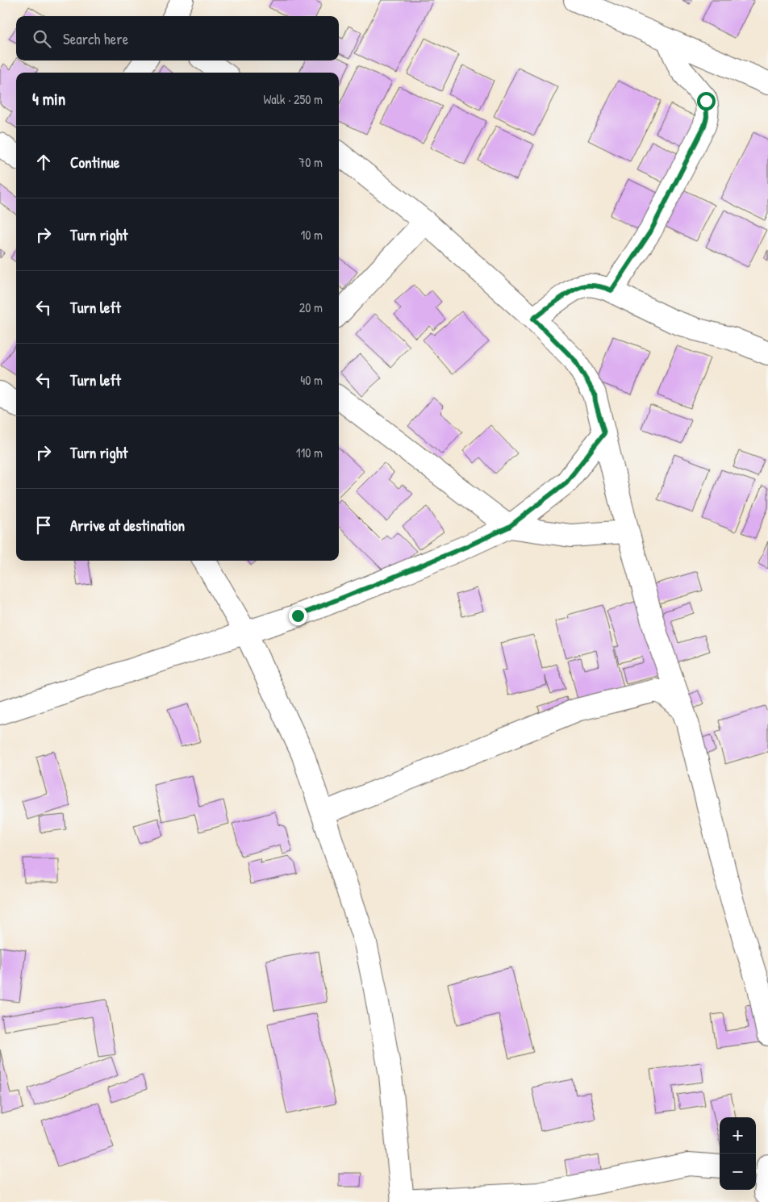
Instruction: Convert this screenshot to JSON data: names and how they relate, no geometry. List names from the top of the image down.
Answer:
{
  "page": {
    "search": "Search here",
    "heading": ["4 min", "Walk · 250 m"],
    "list": [
      ["Continue", "70 m"],
      ["Turn right", "10 m"],
      ["Turn left", "20 m"],
      ["Turn left", "40 m"],
      ["Turn right", "110 m"],
      "Arrive at destination"
    ],
    "map_buttons": ["+", "−"]
  }
}
